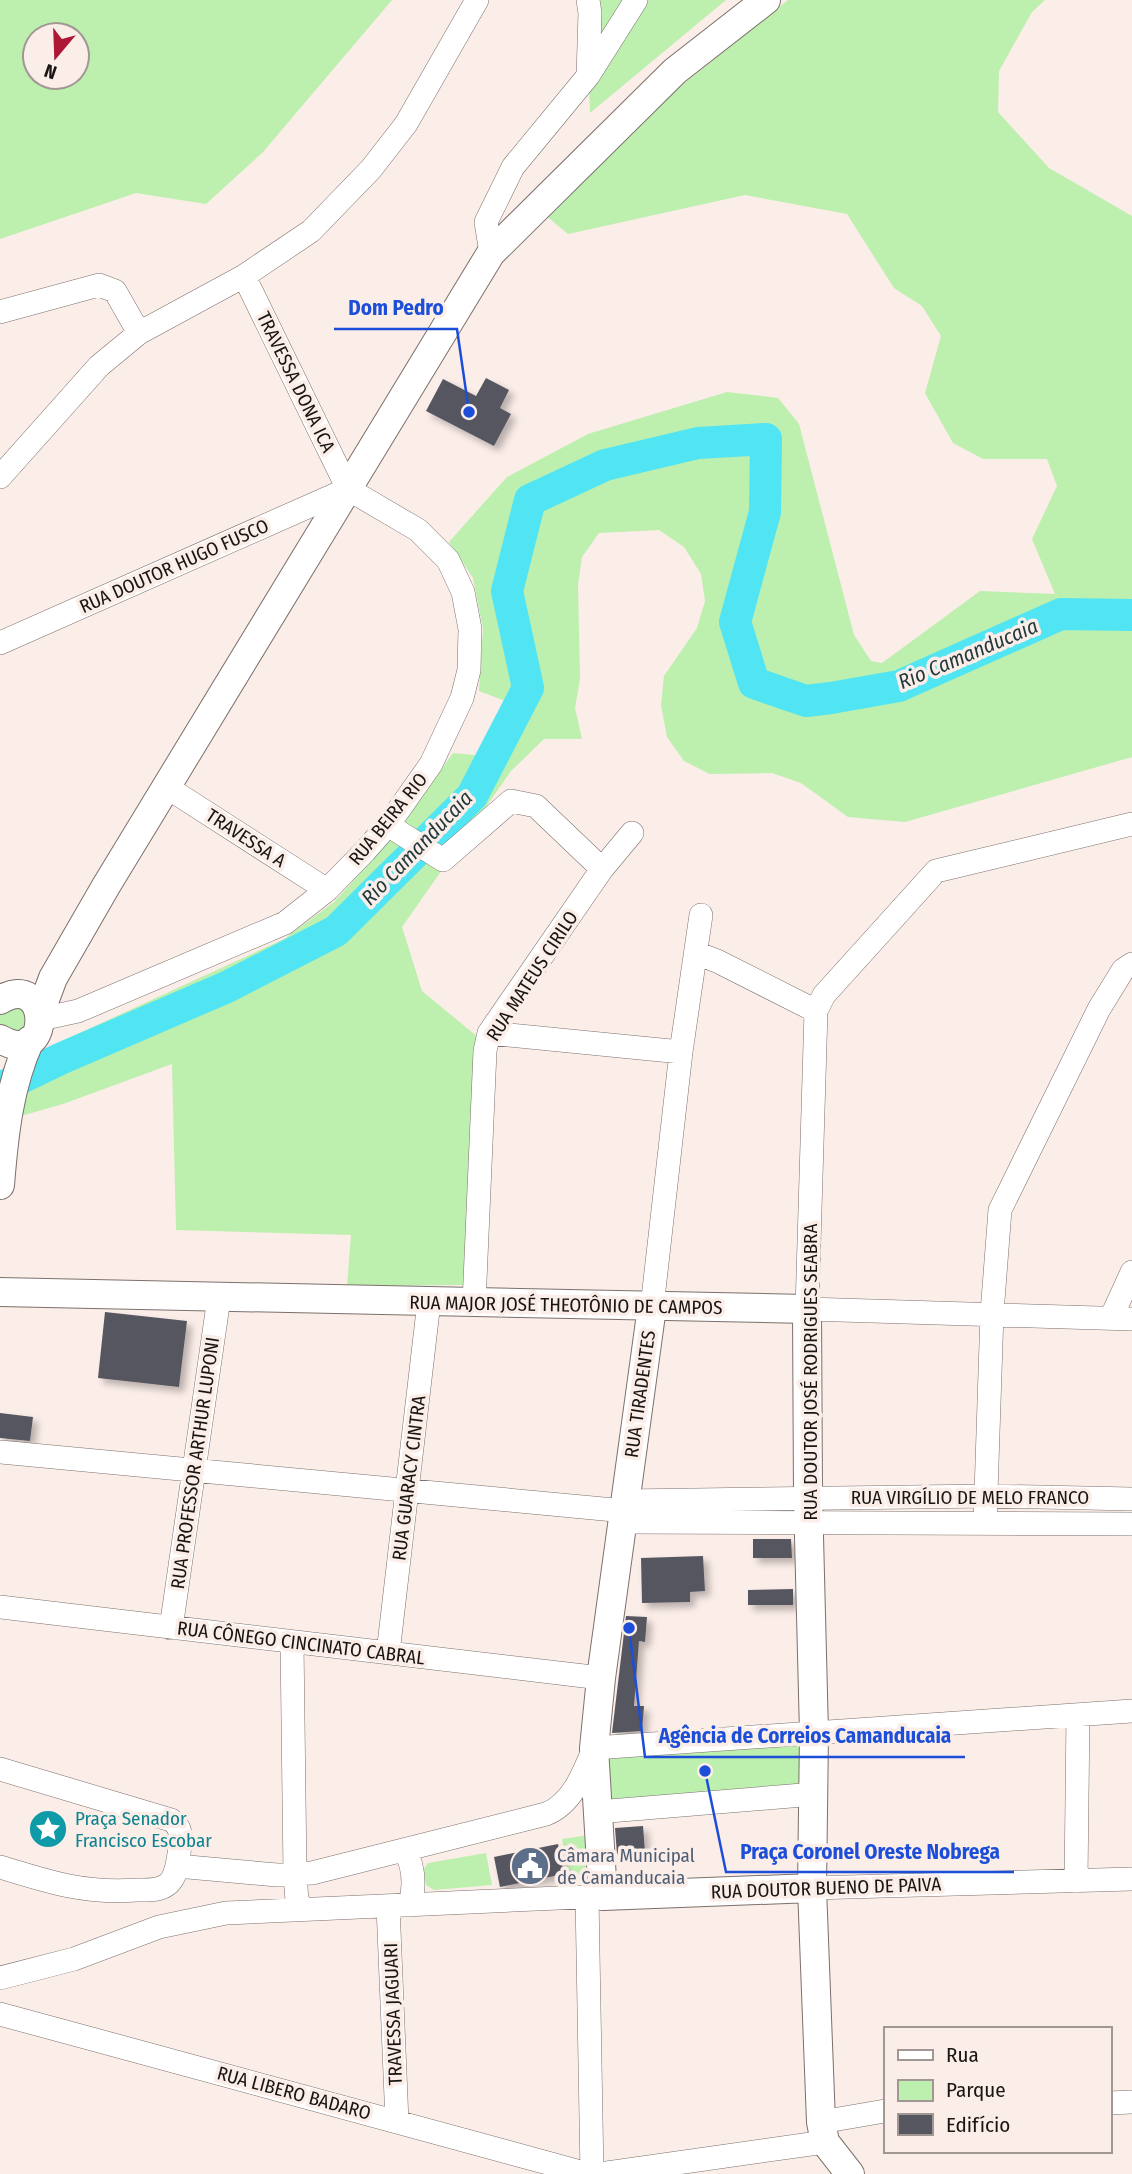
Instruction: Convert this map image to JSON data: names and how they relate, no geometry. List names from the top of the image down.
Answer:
{
  "streets": {
    "main road": [
      "RUA MAJOR JOSÉ THEOTÔNIO DE CAMPOS",
      "RUA DOUTOR JOSÉ RODRIGUES SEABRA",
      "RUA TIRADENTES",
      "RUA DOUTOR BUENO DE PAIVA"
    ],
    "street": [
      "TRAVESSA DONA ICA",
      "RUA DOUTOR HUGO FUSCO",
      "RUA BEIRA RIO",
      "TRAVESSA A",
      "RUA MATEUS CIRILO",
      "RUA PROFESSOR ARTHUR LUPONI",
      "RUA GUARACY CINTRA",
      "RUA VIRGÍLIO DE MELO FRANCO",
      "RUA CÔNEGO CINCINATO CABRAL",
      "TRAVESSA JAGUARI",
      "RUA LIBERO BADARO"
    ]
  },
  "crossings": [
    ["TRAVESSA DONA ICA", "RUA DOUTOR HUGO FUSCO"],
    ["TRAVESSA DONA ICA", "RUA BEIRA RIO"],
    ["RUA DOUTOR HUGO FUSCO", "RUA BEIRA RIO"],
    ["RUA BEIRA RIO", "TRAVESSA A"],
    ["RUA MATEUS CIRILO", "RUA MAJOR JOSÉ THEOTÔNIO DE CAMPOS"],
    ["RUA MAJOR JOSÉ THEOTÔNIO DE CAMPOS", "RUA DOUTOR JOSÉ RODRIGUES SEABRA"],
    ["RUA MAJOR JOSÉ THEOTÔNIO DE CAMPOS", "RUA TIRADENTES"],
    ["RUA MAJOR JOSÉ THEOTÔNIO DE CAMPOS", "RUA PROFESSOR ARTHUR LUPONI"],
    ["RUA MAJOR JOSÉ THEOTÔNIO DE CAMPOS", "RUA GUARACY CINTRA"],
    ["RUA DOUTOR JOSÉ RODRIGUES SEABRA", "RUA VIRGÍLIO DE MELO FRANCO"],
    ["RUA DOUTOR JOSÉ RODRIGUES SEABRA", "RUA DOUTOR BUENO DE PAIVA"],
    ["RUA TIRADENTES", "RUA CÔNEGO CINCINATO CABRAL"],
    ["RUA TIRADENTES", "RUA DOUTOR BUENO DE PAIVA"],
    ["RUA PROFESSOR ARTHUR LUPONI", "RUA CÔNEGO CINCINATO CABRAL"],
    ["RUA GUARACY CINTRA", "RUA CÔNEGO CINCINATO CABRAL"],
    ["TRAVESSA JAGUARI", "RUA LIBERO BADARO"]
  ],
  "water": ["Rio Camanducaia"],
  "places": {
    "other": ["Dom Pedro", "Agência de Correios Camanducaia", "Praça Coronel Oreste Nobrega"],
    "place": ["Praça Senador Francisco Escobar"],
    "public building": ["Câmara Municipal de Camanducaia"]
  },
  "legend": ["Rua", "Parque", "Edifício"],
  "north": "bottom"
}
